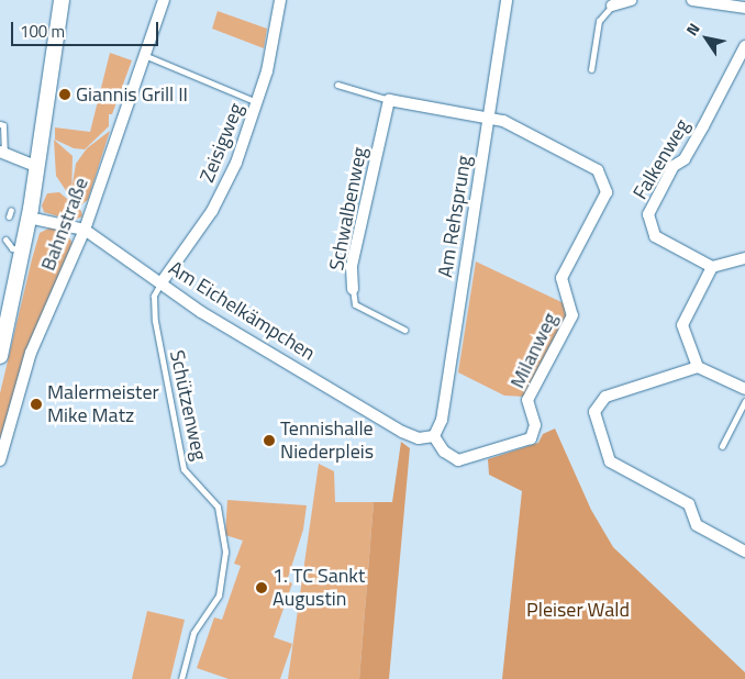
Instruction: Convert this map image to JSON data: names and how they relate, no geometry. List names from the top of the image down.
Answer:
{
  "streets": {
    "street": [
      "Zeisigweg",
      "Falkenweg",
      "Schwalbenweg",
      "Am Rehsprung",
      "Bahnstraße",
      "Am Eichelkämpchen",
      "Milanweg"
    ],
    "lane": ["Schützenweg"]
  },
  "crossings": [
    ["Zeisigweg", "Am Eichelkämpchen"],
    ["Zeisigweg", "Schützenweg"],
    ["Am Rehsprung", "Am Eichelkämpchen"],
    ["Am Rehsprung", "Milanweg"],
    ["Bahnstraße", "Am Eichelkämpchen"],
    ["Am Eichelkämpchen", "Milanweg"],
    ["Am Eichelkämpchen", "Schützenweg"]
  ],
  "parks": ["Pleiser Wald"],
  "places": [
    "Giannis Grill II",
    "Malermeister Mike Matz",
    "Tennishalle Niederpleis",
    "1. TC Sankt Augustin"
  ],
  "scale_bar": "100 m",
  "north": "top left"
}
